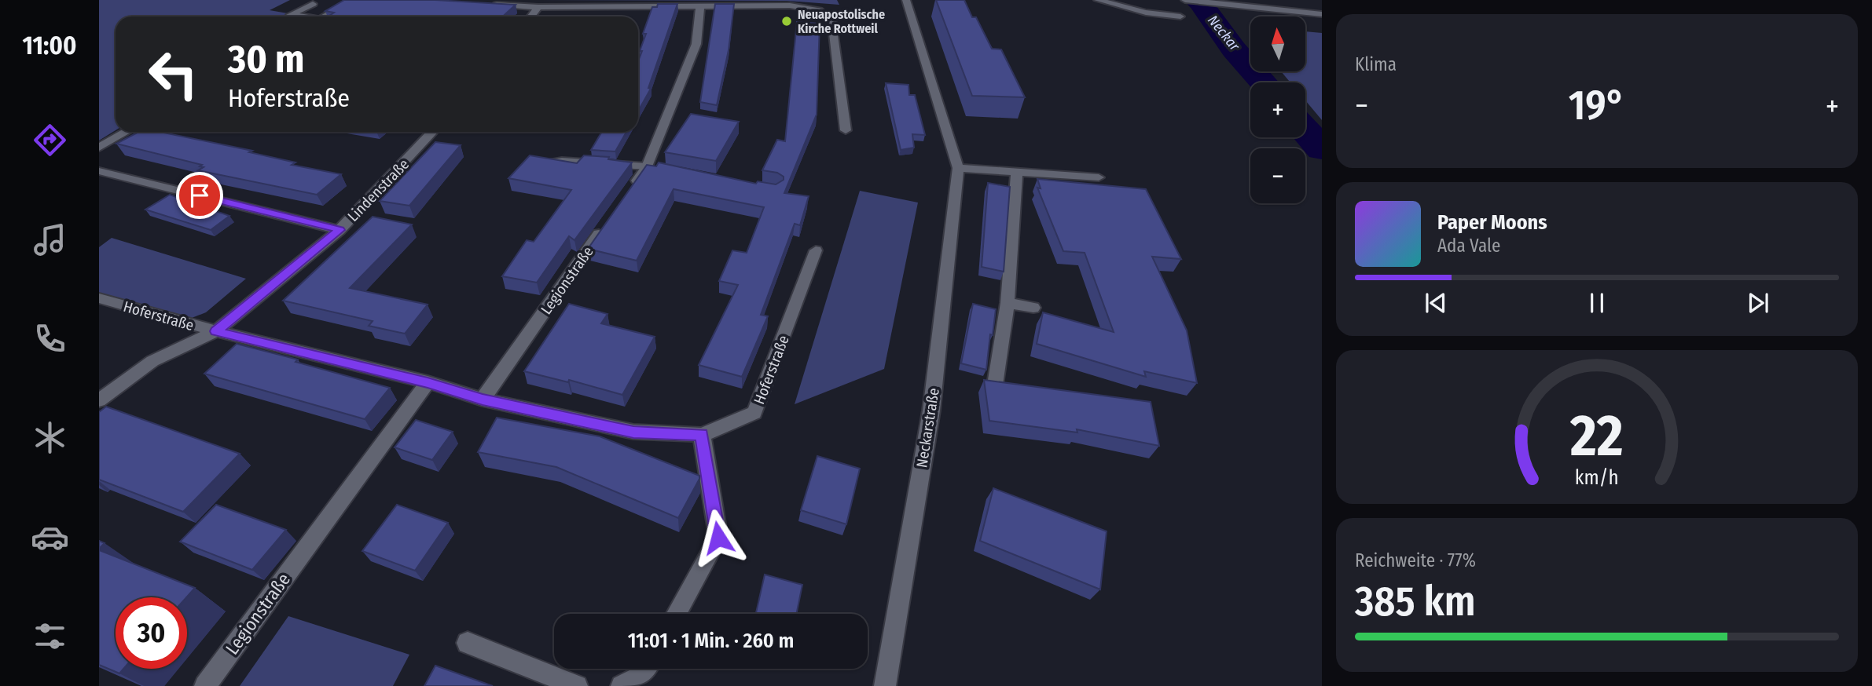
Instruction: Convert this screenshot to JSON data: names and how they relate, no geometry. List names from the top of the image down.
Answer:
{
  "streets": {
    "street": [
      "Lindenstraße",
      "Legionstraße",
      "Hoferstraße",
      "Neckarstraße"
    ]
  },
  "crossings": [
    ["Lindenstraße", "Hoferstraße"],
    ["Legionstraße", "Hoferstraße"]
  ],
  "water": ["Neckar"],
  "places": ["Neuapostolische Kirche Rottweil"],
  "north": "top",
  "page": {
    "tabs": "11:00",
    "tile": [
      "Klima",
      ["Reichweite · 77%", "385 km"]
    ],
    "map_buttons": ["+", "−"],
    "turn": ["30 m", "Hoferstraße"],
    "heat": ["−", "19°", "+"],
    "song": ["Paper Moons", "Ada Vale"],
    "limit": "30",
    "trip": "11:01 · 1 Min. · 260 m",
    "gauge": ["22", "km/h"]
  }
}
